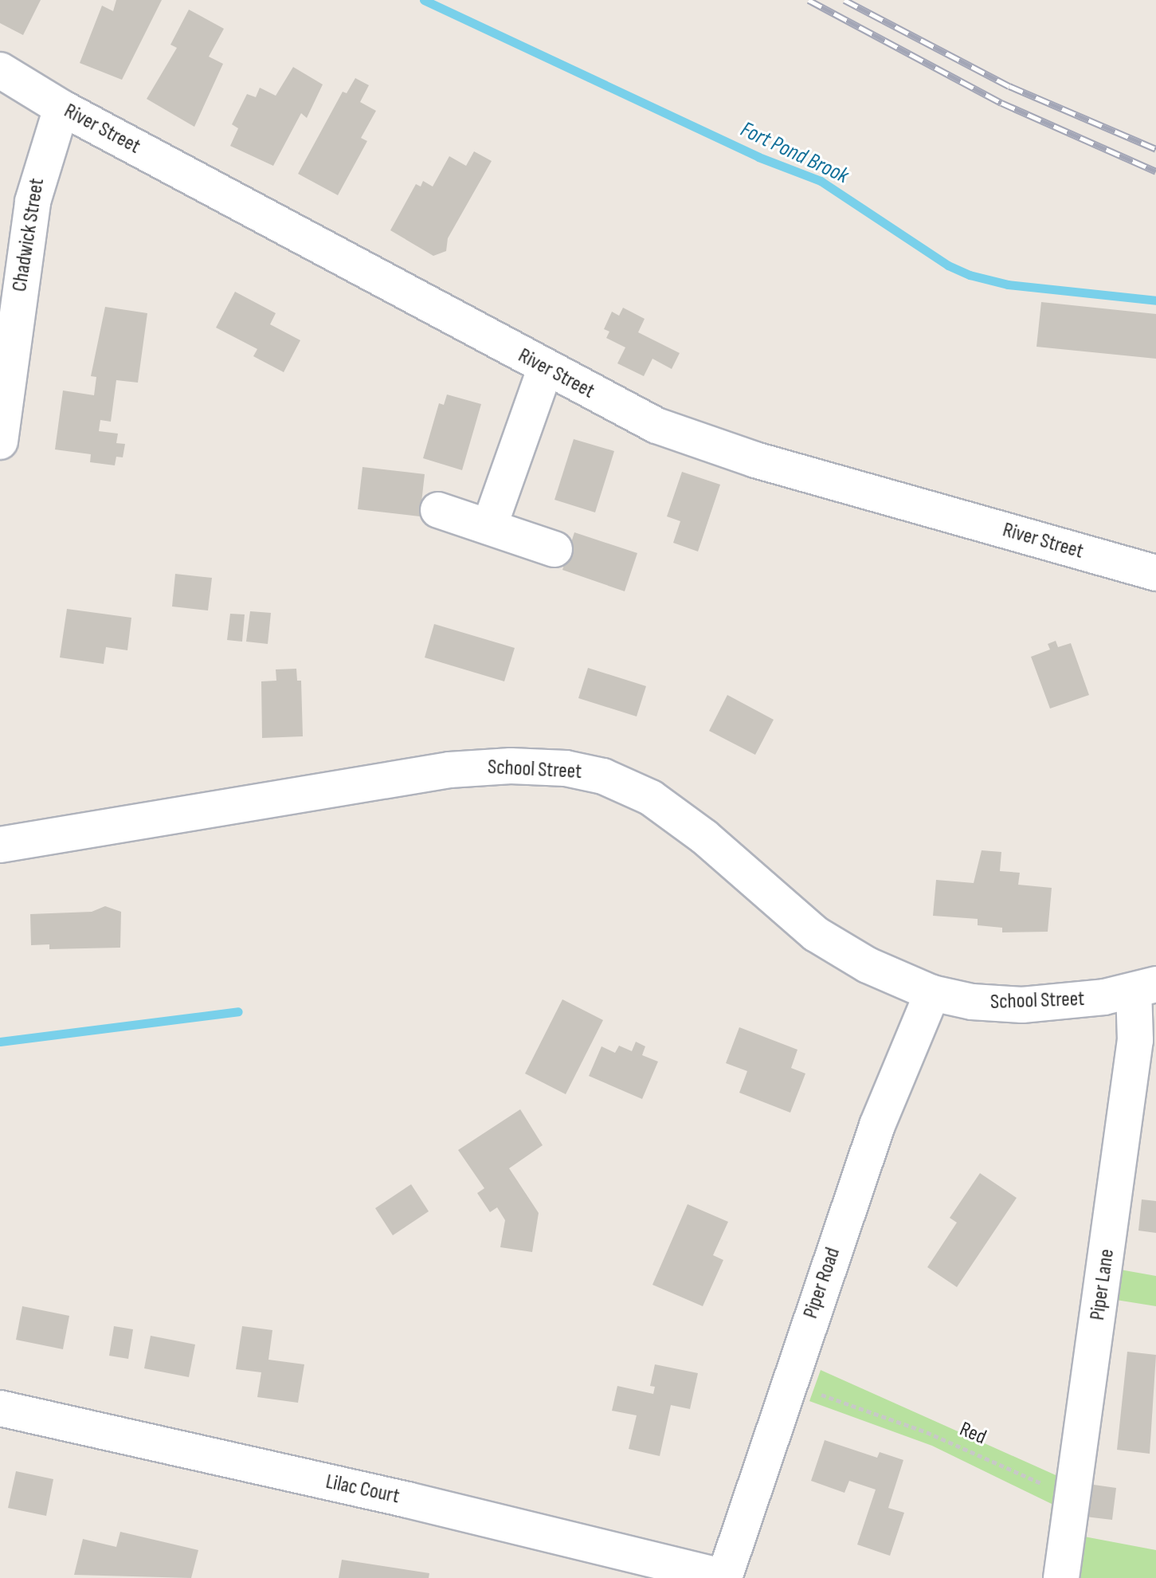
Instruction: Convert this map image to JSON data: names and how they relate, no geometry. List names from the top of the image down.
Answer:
{
  "streets": {
    "street": [
      "River Street",
      "Chadwick Street",
      "School Street",
      "Piper Road",
      "Piper Lane",
      "Lilac Court"
    ],
    "path": ["Red"]
  },
  "crossings": [
    ["River Street", "Chadwick Street"],
    ["School Street", "Piper Road"],
    ["School Street", "Piper Lane"],
    ["Piper Road", "Red"],
    ["Piper Road", "Lilac Court"]
  ],
  "water": ["Fort Pond Brook"]
}
